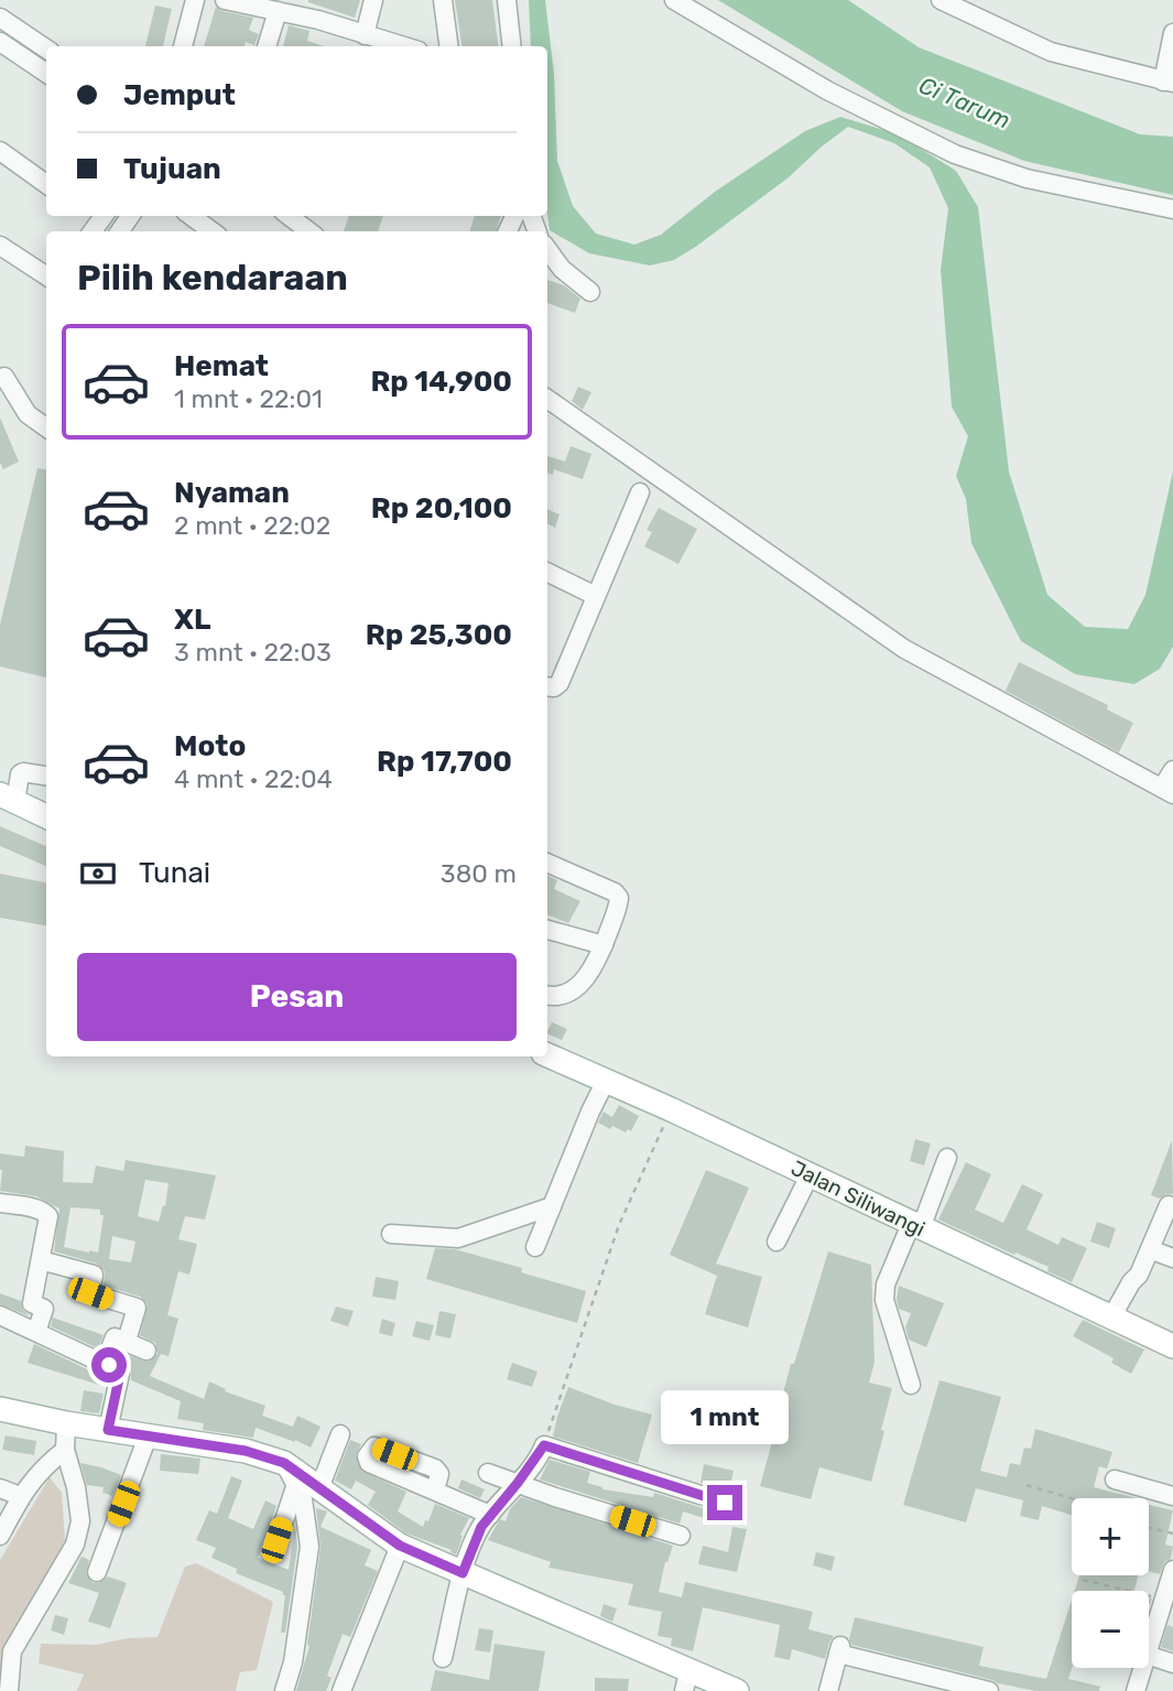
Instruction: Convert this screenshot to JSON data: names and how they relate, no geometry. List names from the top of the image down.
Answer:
{
  "streets": {
    "main road": ["Jalan Siliwangi"]
  },
  "water": ["Ci Tarum"],
  "page": {
    "banner": ["Jemput", "Tujuan"],
    "heading": "Pilih kendaraan",
    "list": [
      {
        "name": "Hemat",
        "note": "1 mnt · 22:01",
        "value": "Rp 14,900"
      },
      {
        "name": "Nyaman",
        "note": "2 mnt · 22:02",
        "value": "Rp 20,100"
      },
      {
        "name": "XL",
        "note": "3 mnt · 22:03",
        "value": "Rp 25,300"
      },
      {
        "name": "Moto",
        "note": "4 mnt · 22:04",
        "value": "Rp 17,700"
      }
    ],
    "pay": ["Tunai", "380 m"],
    "buttons": "Pesan",
    "bubble": "1 mnt",
    "map_buttons": ["+", "−"]
  }
}
